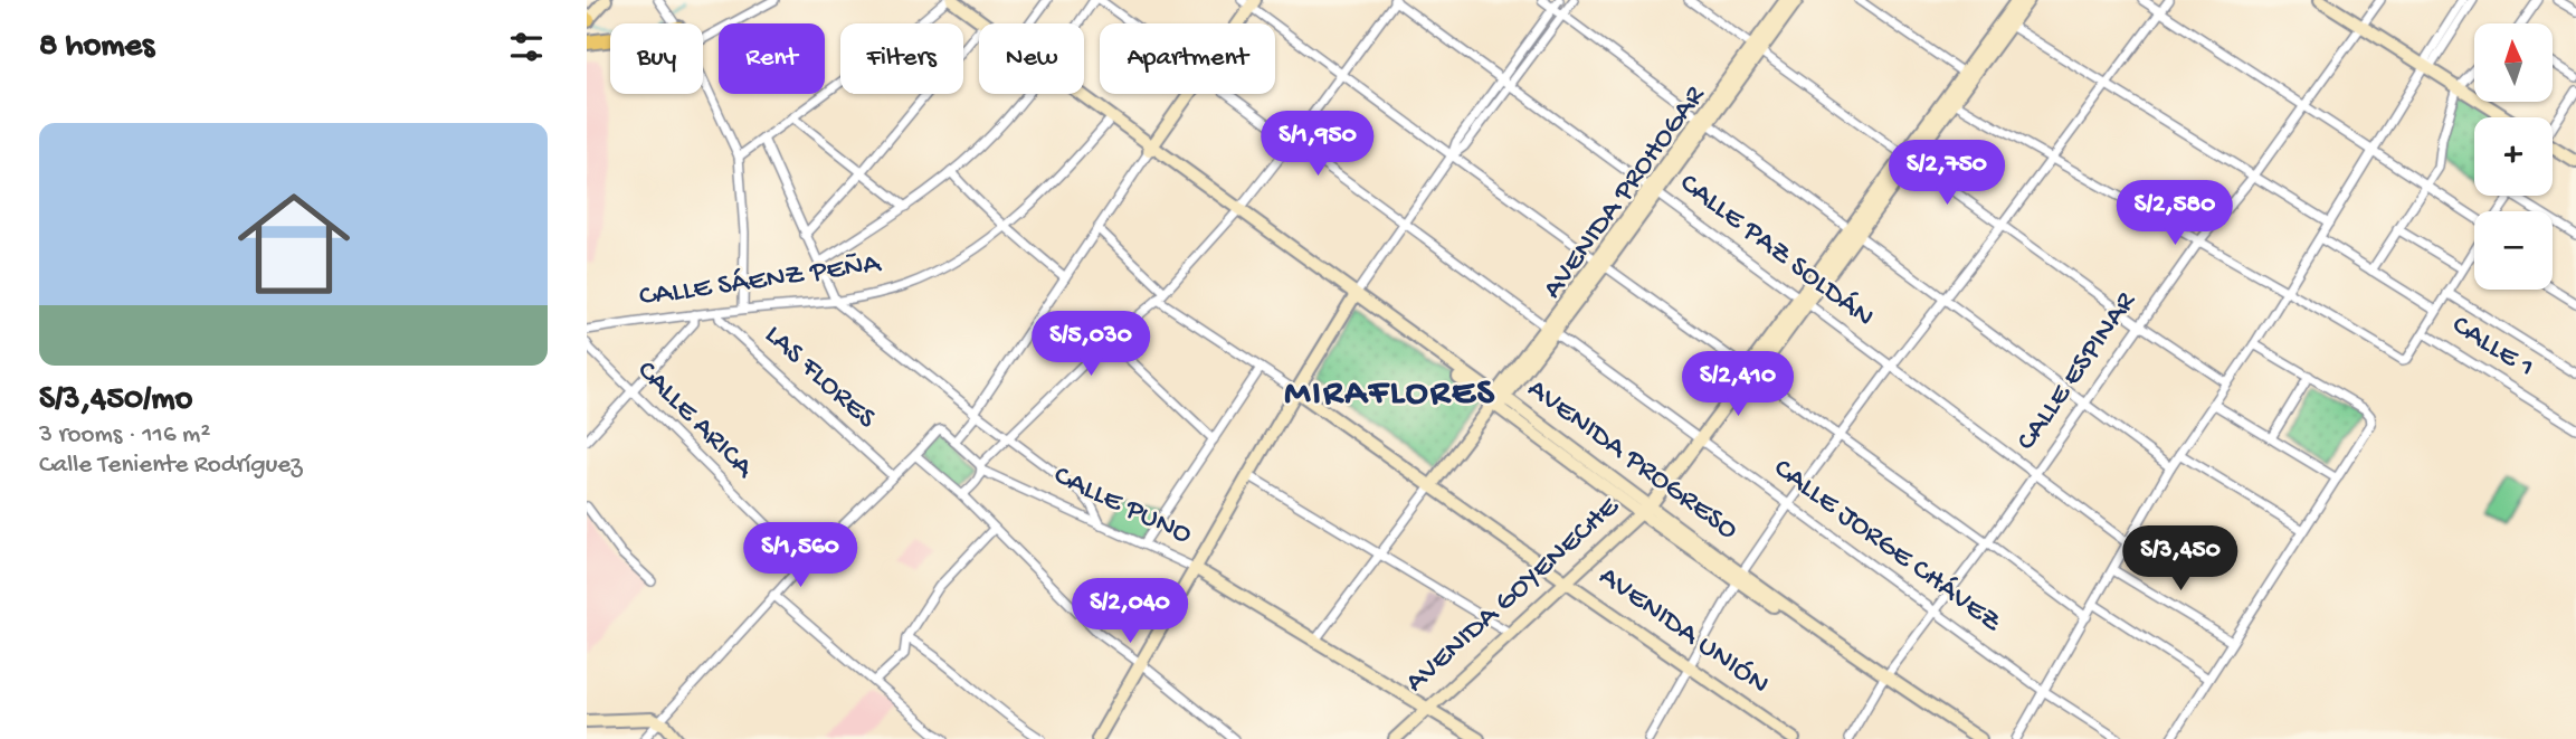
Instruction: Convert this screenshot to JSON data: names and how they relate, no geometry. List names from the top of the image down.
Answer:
{
  "streets": {
    "street": [
      "AVENIDA PROHOGAR",
      "CALLE PAZ SOLDÁN",
      "CALLE SÁENZ PEÑA",
      "CALLE 1",
      "CALLE ESPINAR",
      "LAS FLORES",
      "CALLE ARICA",
      "AVENIDA PROGRESO",
      "CALLE PUNO",
      "CALLE JORGE CHÁVEZ",
      "AVENIDA GOYENECHE",
      "AVENIDA UNIÓN"
    ]
  },
  "crossings": [
    ["AVENIDA PROHOGAR", "CALLE PAZ SOLDÁN"],
    ["AVENIDA PROHOGAR", "AVENIDA PROGRESO"],
    ["AVENIDA PROHOGAR", "CALLE PUNO"],
    ["AVENIDA PROHOGAR", "CALLE JORGE CHÁVEZ"],
    ["AVENIDA PROHOGAR", "AVENIDA UNIÓN"],
    ["CALLE PAZ SOLDÁN", "CALLE ESPINAR"],
    ["CALLE PAZ SOLDÁN", "AVENIDA GOYENECHE"],
    ["CALLE SÁENZ PEÑA", "LAS FLORES"],
    ["CALLE SÁENZ PEÑA", "AVENIDA PROGRESO"],
    ["CALLE ESPINAR", "AVENIDA PROGRESO"],
    ["CALLE ESPINAR", "CALLE JORGE CHÁVEZ"],
    ["AVENIDA PROGRESO", "AVENIDA GOYENECHE"],
    ["CALLE PUNO", "AVENIDA GOYENECHE"],
    ["CALLE JORGE CHÁVEZ", "AVENIDA GOYENECHE"],
    ["AVENIDA GOYENECHE", "AVENIDA UNIÓN"]
  ],
  "districts": ["MIRAFLORES"],
  "north": "top",
  "page": {
    "heading": "8 homes",
    "map_buttons": ["+", "−"],
    "chip": [
      "Buy",
      "Rent",
      "Filters",
      "New",
      "Apartment"
    ],
    "list": [
      {
        "name": "S/3,450/mo",
        "note": "3 rooms · 116 m² · Calle Teniente Rodríguez"
      }
    ],
    "price": [
      "S/1,950",
      "S/2,750",
      "S/2,580",
      "S/5,030",
      "S/2,410",
      "S/1,560",
      "S/3,450",
      "S/2,040"
    ]
  }
}
